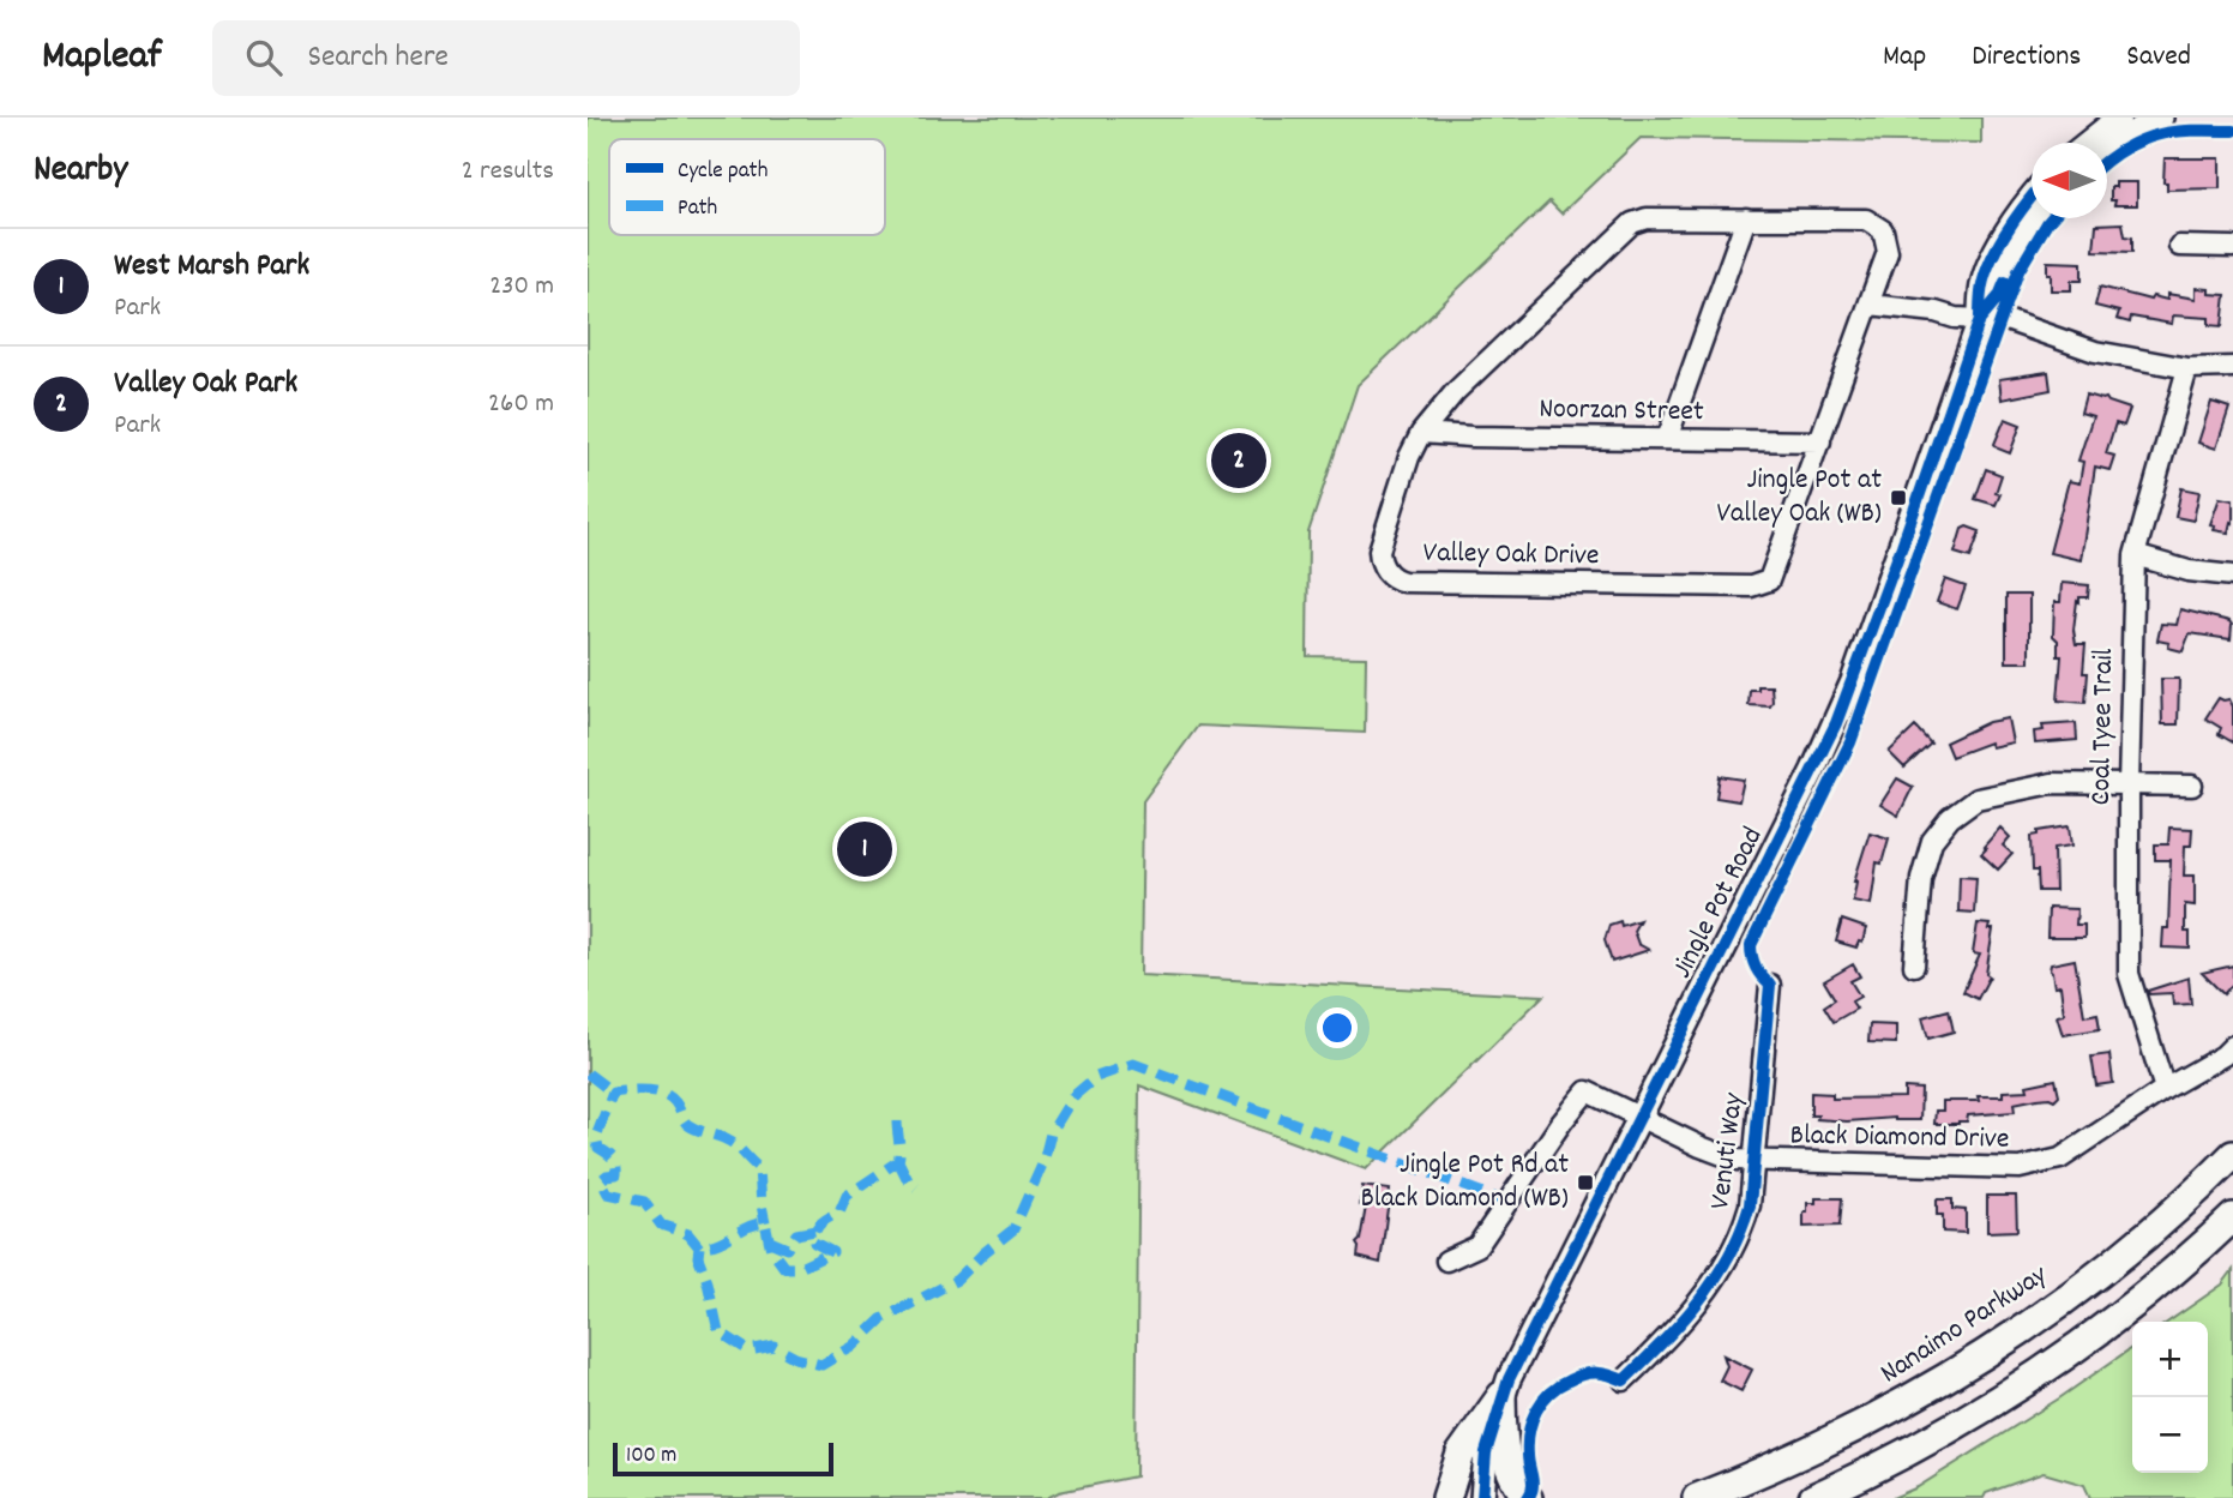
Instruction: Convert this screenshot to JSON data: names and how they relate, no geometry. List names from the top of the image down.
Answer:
{
  "streets": {
    "highway": ["Nanaimo Parkway"],
    "main road": ["Jingle Pot Road"],
    "street": [
      "Noorzan Street",
      "Valley Oak Drive",
      "Coal Tyee Trail",
      "Black Diamond Drive",
      "Venuti Way"
    ]
  },
  "crossings": [
    ["Noorzan Street", "Valley Oak Drive"],
    ["Coal Tyee Trail", "Black Diamond Drive"],
    ["Jingle Pot Road", "Black Diamond Drive"],
    ["Black Diamond Drive", "Venuti Way"]
  ],
  "places": {
    "transit": ["Jingle Pot at Valley Oak (WB)", "Jingle Pot Rd at Black Diamond (WB)"]
  },
  "legend": ["Cycle path", "Path"],
  "scale_bar": "100 m",
  "north": "left",
  "page": {
    "header": "Mapleaf",
    "search": "Search here",
    "nav": ["Map", "Directions", "Saved"],
    "heading": ["Nearby", "2 results"],
    "list": [
      {
        "mark": "1",
        "name": "West Marsh Park",
        "note": "Park",
        "value": "230 m"
      },
      {
        "mark": "2",
        "name": "Valley Oak Park",
        "note": "Park",
        "value": "260 m"
      }
    ],
    "pins": ["2", "1"],
    "map_buttons": ["+", "−"],
    "scale": "100 m"
  }
}
